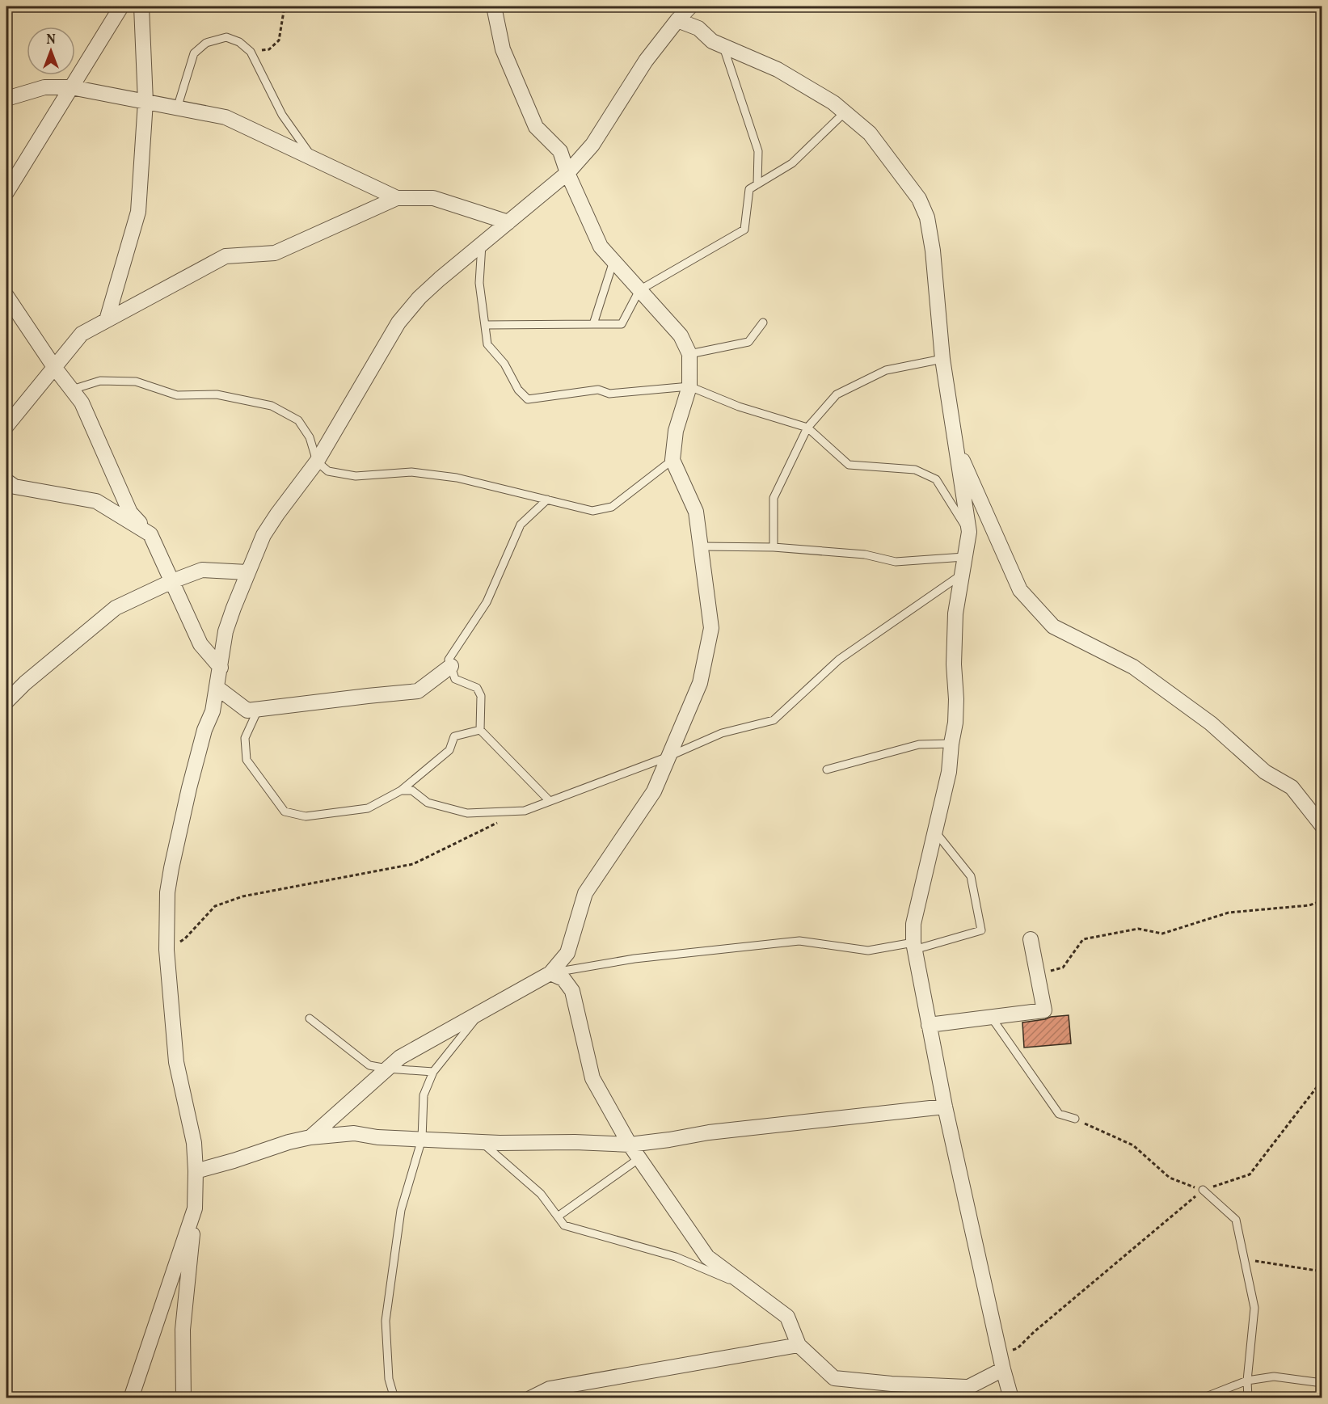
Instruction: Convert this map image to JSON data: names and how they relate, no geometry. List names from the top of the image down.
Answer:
{
  "north": "top"
}
